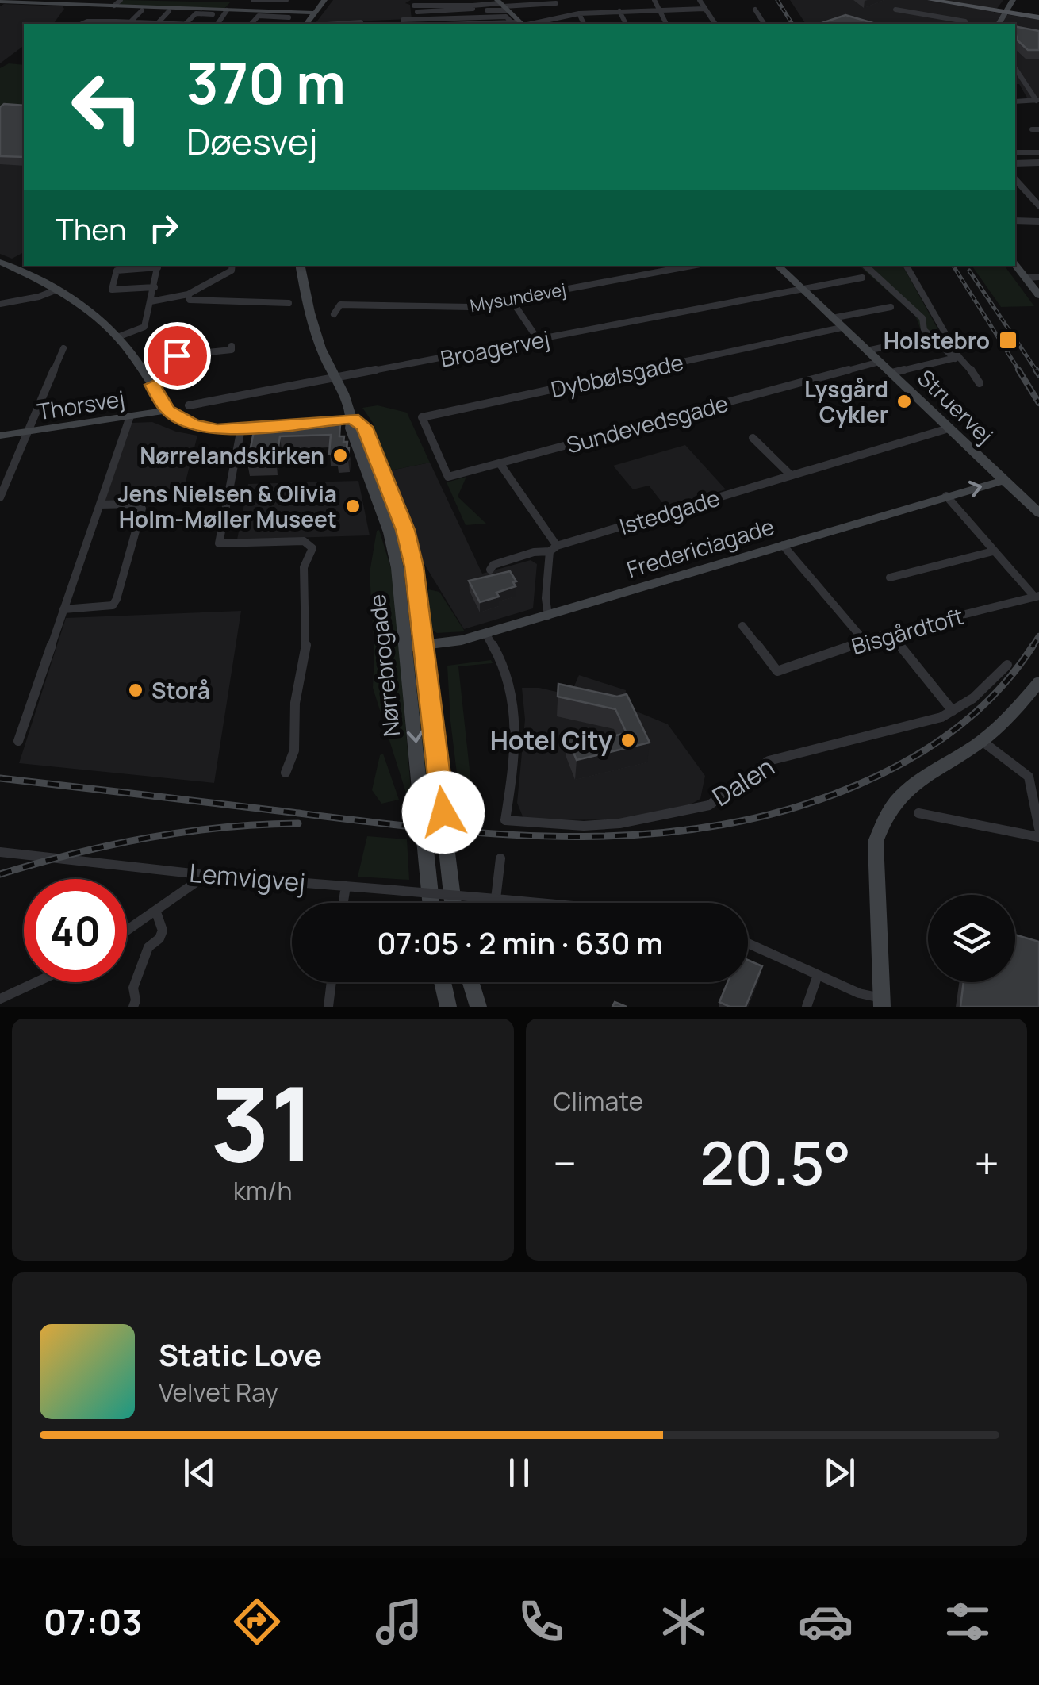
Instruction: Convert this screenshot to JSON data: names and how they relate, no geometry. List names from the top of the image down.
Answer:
{
  "streets": {
    "street": [
      "Mysundevej",
      "Broagervej",
      "Dybbølsgade",
      "Thorsvej",
      "Struervej",
      "Sundevedsgade",
      "Istedgade",
      "Fredericiagade",
      "Bisgårdtoft",
      "Nørrebrogade",
      "Dalen",
      "Lemvigvej"
    ]
  },
  "crossings": [
    ["Broagervej", "Struervej"],
    ["Broagervej", "Nørrebrogade"],
    ["Dybbølsgade", "Struervej"],
    ["Dybbølsgade", "Sundevedsgade"],
    ["Struervej", "Sundevedsgade"],
    ["Struervej", "Istedgade"],
    ["Struervej", "Fredericiagade"],
    ["Fredericiagade", "Nørrebrogade"],
    ["Fredericiagade", "Dalen"]
  ],
  "places": {
    "transit": ["Holstebro"],
    "other": [
      "Lysgård Cykler",
      "Nørrelandskirken",
      "Jens Nielsen & Olivia Holm-Møller Museet",
      "Storå",
      "Hotel City"
    ]
  },
  "page": {
    "turn": ["370 m", "Døesvej"],
    "then": "Then",
    "limit": "40",
    "trip": "07:05 · 2 min · 630 m",
    "tile": [
      ["31", "km/h"],
      "Climate"
    ],
    "heat": ["−", "20.5°", "+"],
    "song": ["Static Love", "Velvet Ray"],
    "tabs": "07:03"
  }
}
